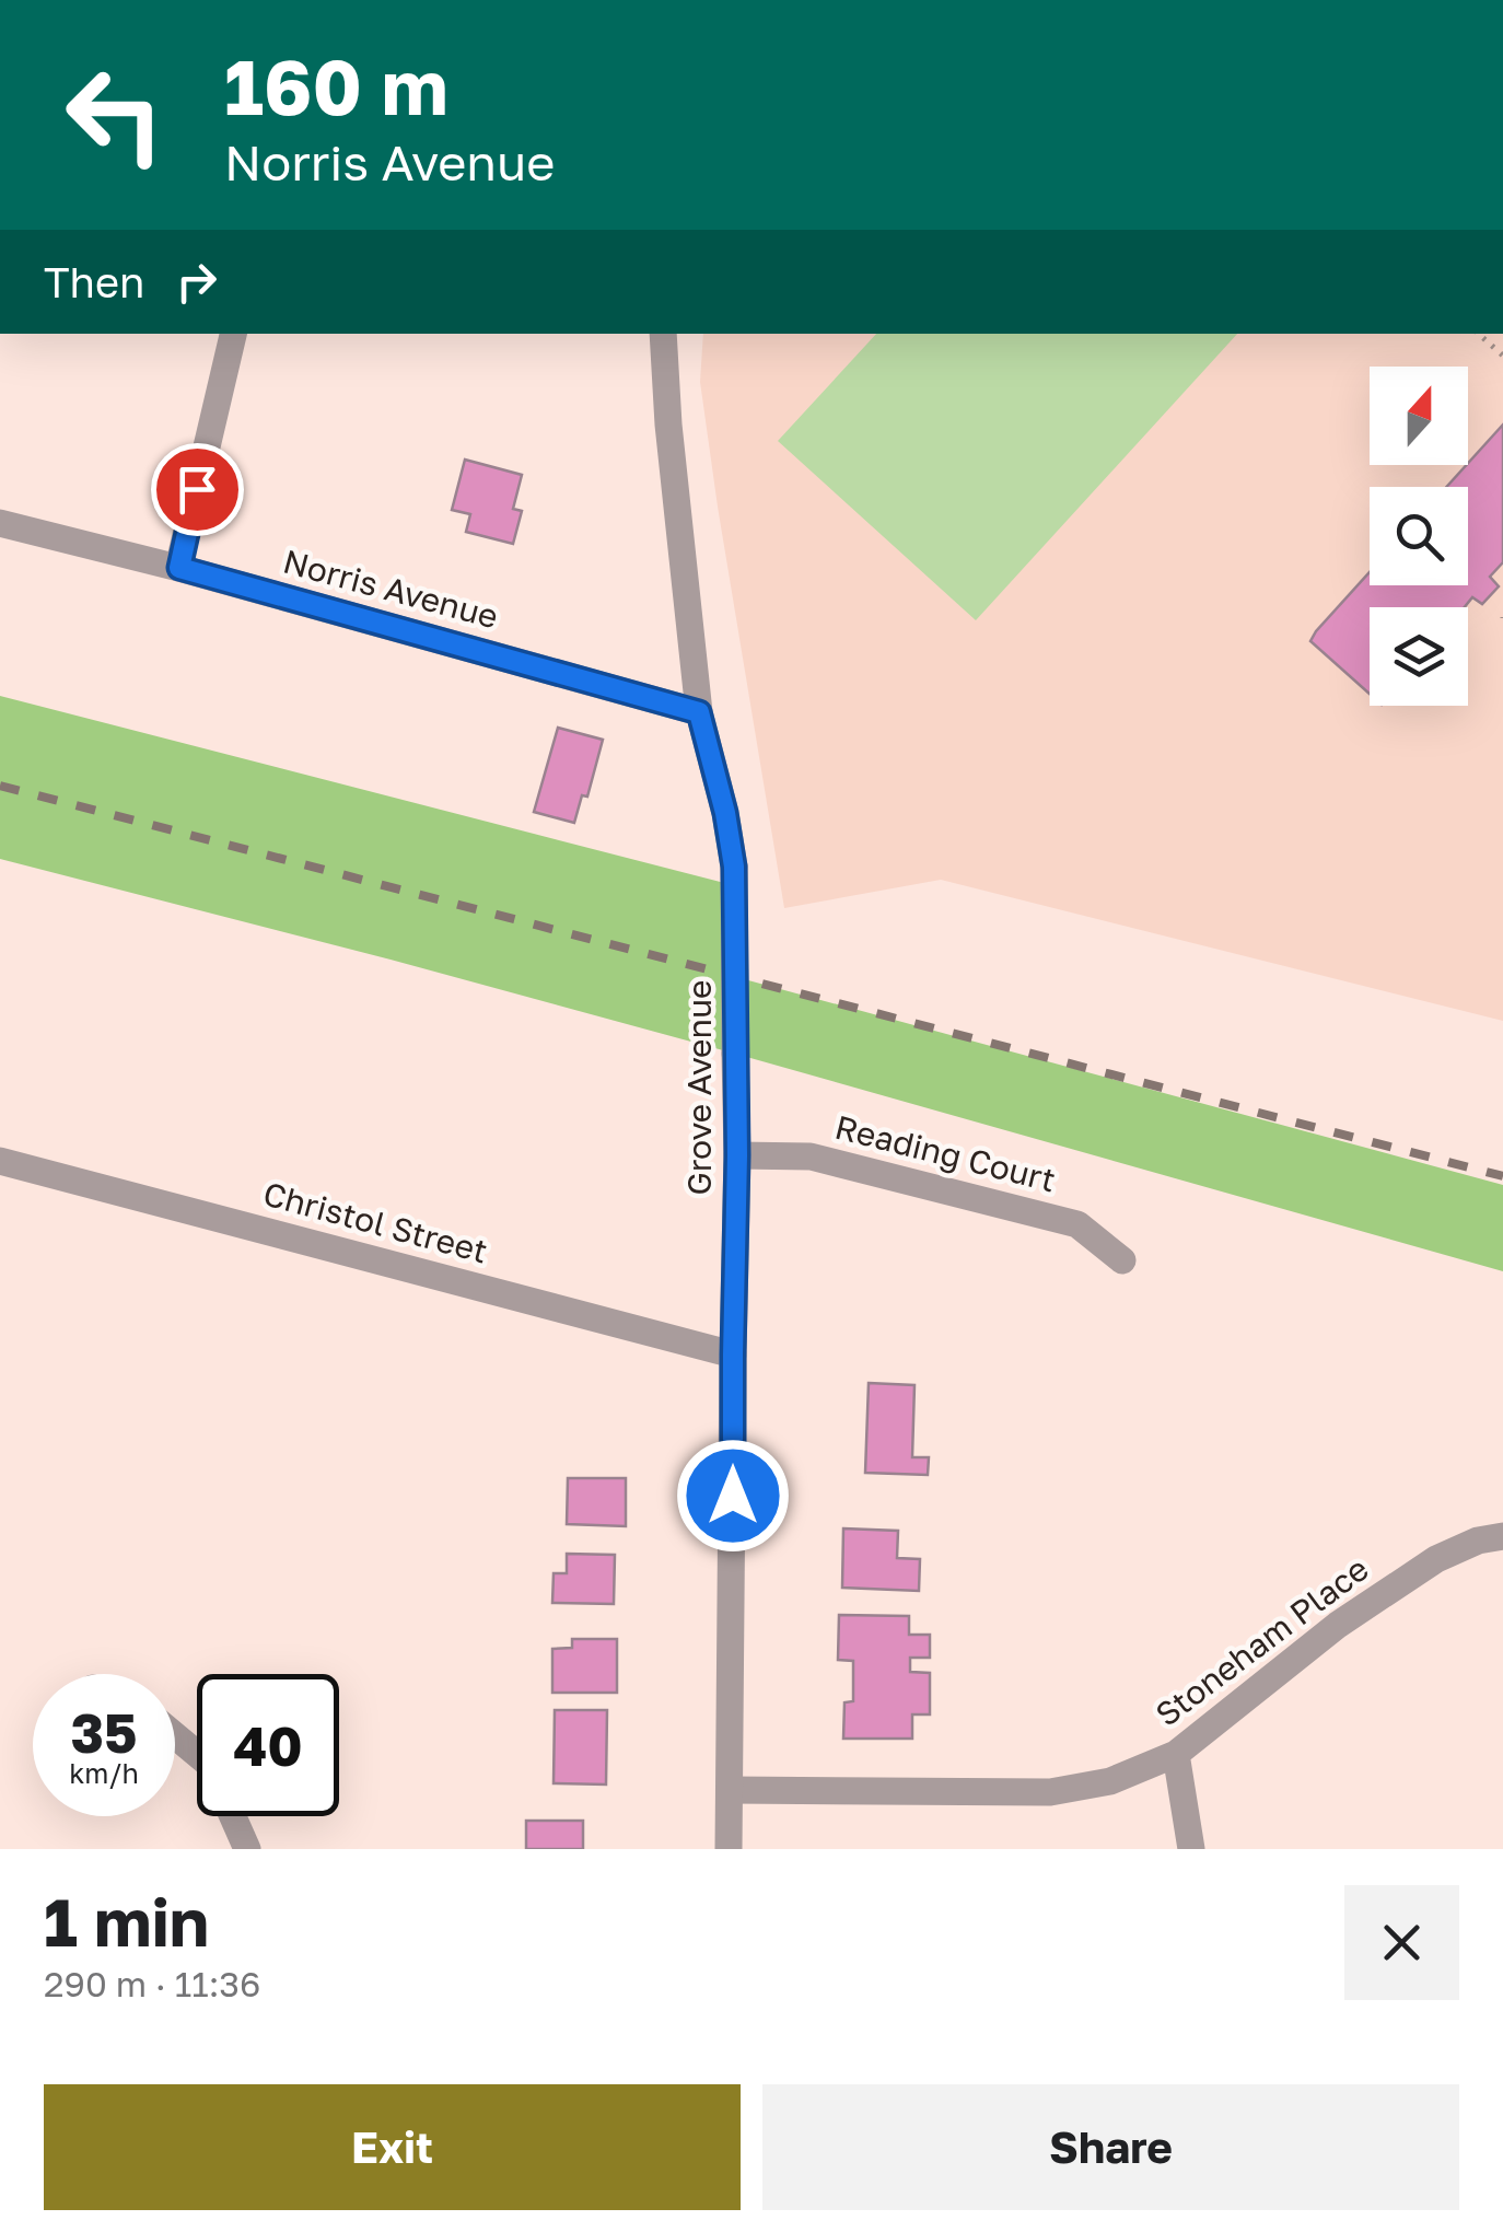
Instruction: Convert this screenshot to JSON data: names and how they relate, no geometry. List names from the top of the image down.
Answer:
{
  "streets": {
    "street": [
      "Norris Avenue",
      "Grove Avenue",
      "Reading Court",
      "Christol Street",
      "Stoneham Place"
    ]
  },
  "crossings": [
    ["Norris Avenue", "Grove Avenue"],
    ["Grove Avenue", "Reading Court"],
    ["Grove Avenue", "Christol Street"],
    ["Grove Avenue", "Stoneham Place"]
  ],
  "north": "top",
  "page": {
    "turn": ["160 m", "Norris Avenue"],
    "then": "Then",
    "speed": "35 km/h",
    "limit": "40",
    "heading": ["1 min", "290 m · 11:36"],
    "buttons": ["Exit", "Share"]
  }
}
